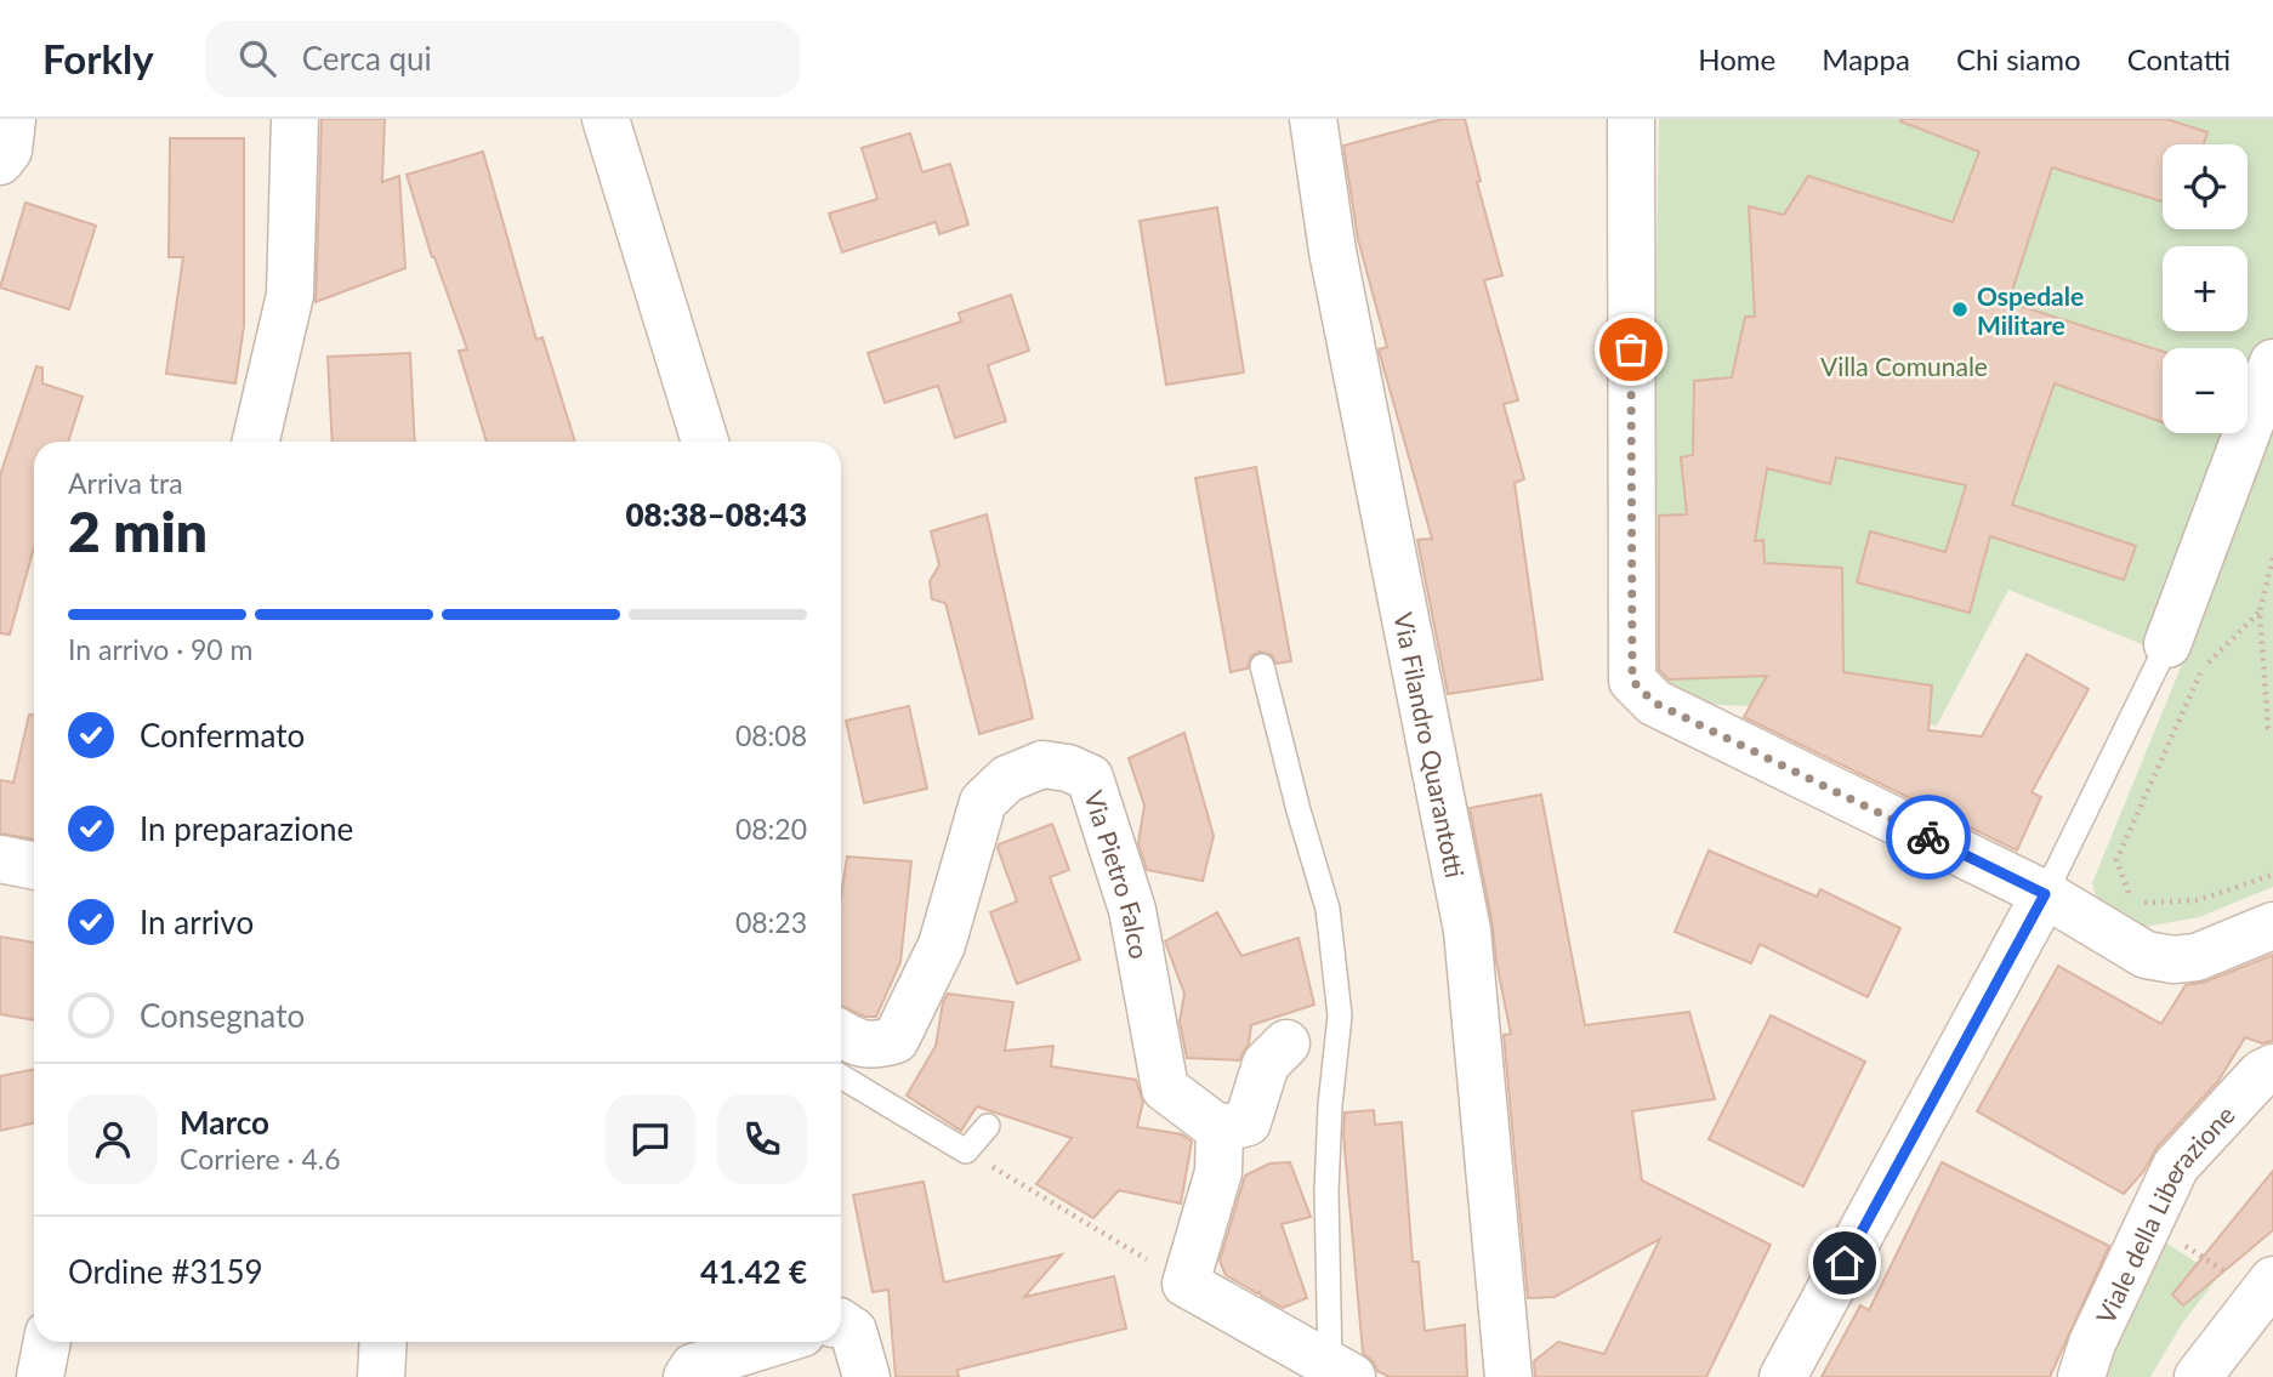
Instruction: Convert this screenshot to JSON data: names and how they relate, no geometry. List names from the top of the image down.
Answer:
{
  "streets": {
    "street": ["Via Filandro Quarantotti", "Via Pietro Falco", "Viale della Liberazione"]
  },
  "parks": ["Villa Comunale"],
  "places": ["Ospedale Militare"],
  "page": {
    "header": "Forkly",
    "search": "Cerca qui",
    "nav": [
      "Home",
      "Mappa",
      "Chi siamo",
      "Contatti"
    ],
    "map_buttons": ["+", "−"],
    "heading": ["2 min", "Arriva tra", "08:38–08:43"],
    "panel": [
      "Marco",
      "Corriere · 4.6",
      "Ordine #3159",
      "41.42 €"
    ],
    "bar": "In arrivo · 90 m",
    "list": [
      ["Confermato", "08:08"],
      ["In preparazione", "08:20"],
      ["In arrivo", "08:23"],
      "Consegnato"
    ]
  }
}
